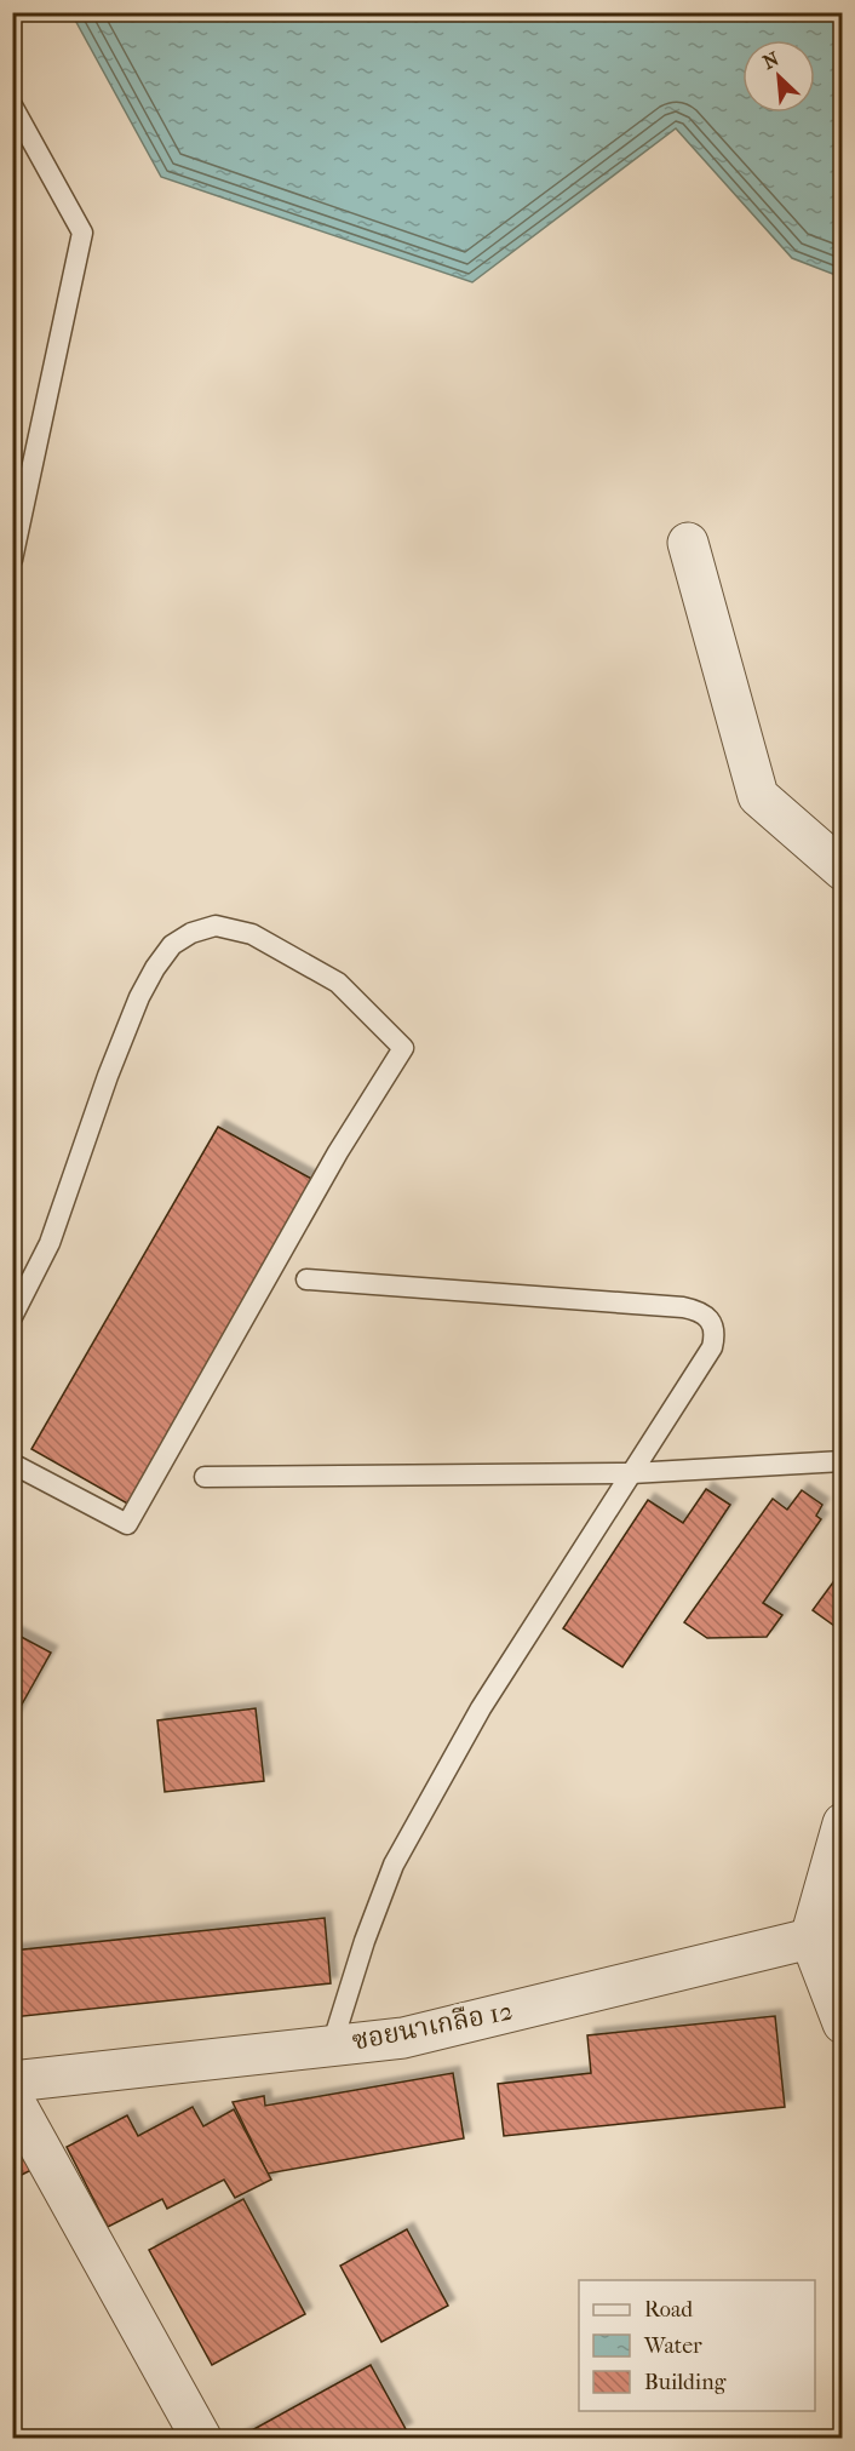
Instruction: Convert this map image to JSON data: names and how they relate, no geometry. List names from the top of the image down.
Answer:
{
  "streets": {
    "street": ["ซอยนาเกลือ 12"]
  },
  "legend": ["Road", "Water", "Building"],
  "north": "top left"
}
